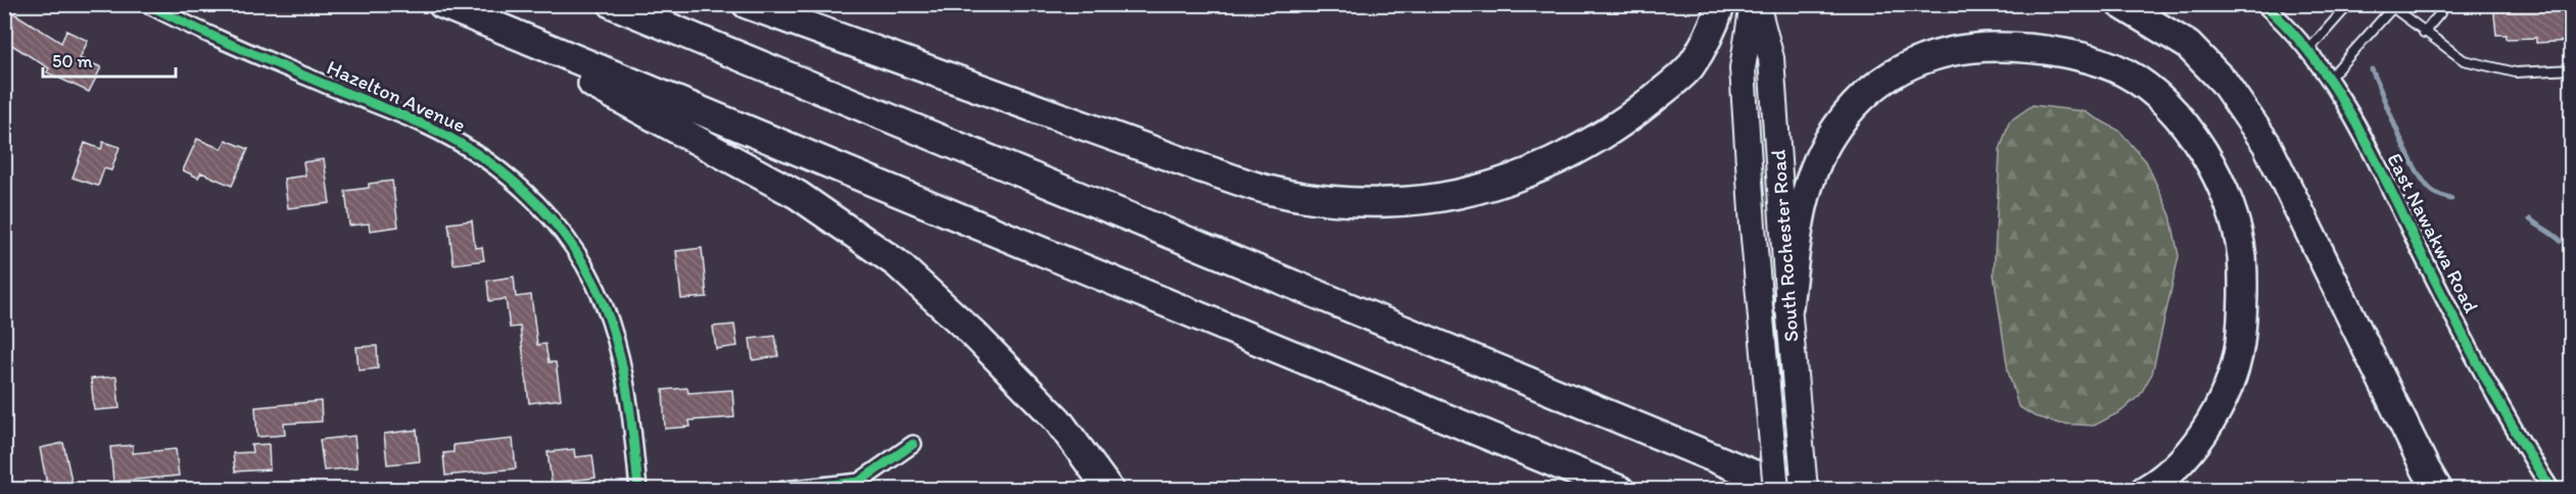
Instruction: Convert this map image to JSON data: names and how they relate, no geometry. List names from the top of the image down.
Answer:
{
  "streets": {
    "main road": ["South Rochester Road"],
    "street": ["Hazelton Avenue", "East Nawakwa Road"]
  },
  "scale_bar": "50 m"
}
